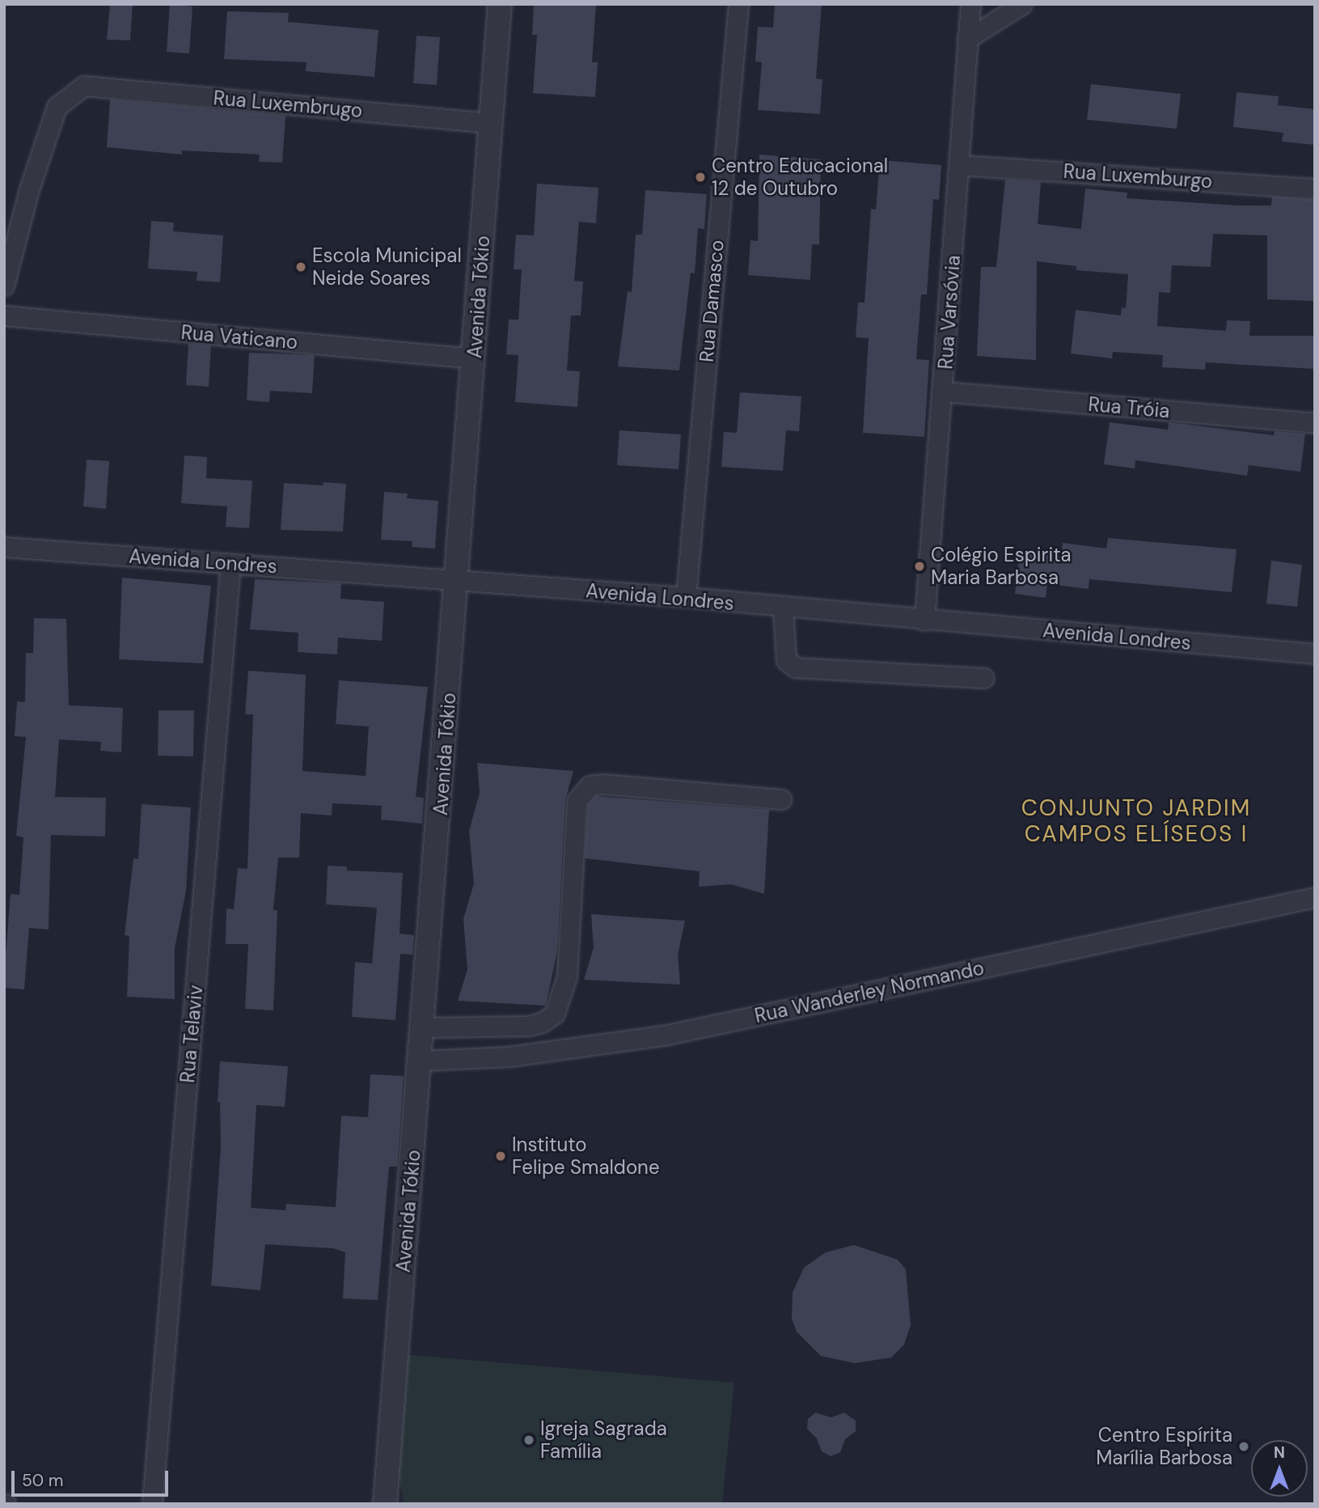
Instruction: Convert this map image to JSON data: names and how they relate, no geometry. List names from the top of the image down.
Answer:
{
  "streets": {
    "street": [
      "Rua Luxembrugo",
      "Rua Luxemburgo",
      "Avenida Tókio",
      "Rua Damasco",
      "Rua Varsóvia",
      "Rua Vaticano",
      "Rua Tróia",
      "Avenida Londres",
      "Rua Wanderley Normando",
      "Rua Telaviv"
    ]
  },
  "crossings": [
    ["Rua Luxembrugo", "Avenida Tókio"],
    ["Rua Luxemburgo", "Rua Varsóvia"],
    ["Avenida Tókio", "Rua Vaticano"],
    ["Avenida Tókio", "Avenida Londres"],
    ["Avenida Tókio", "Rua Wanderley Normando"],
    ["Rua Damasco", "Avenida Londres"],
    ["Rua Varsóvia", "Rua Tróia"],
    ["Rua Varsóvia", "Avenida Londres"],
    ["Avenida Londres", "Rua Telaviv"]
  ],
  "districts": ["CONJUNTO JARDIM CAMPOS ELÍSEOS I"],
  "places": [
    "Centro Educacional 12 de Outubro",
    "Escola Municipal Neide Soares",
    "Colégio Espirita Maria Barbosa",
    "Instituto Felipe Smaldone",
    "Igreja Sagrada Família",
    "Centro Espírita Marília Barbosa"
  ],
  "scale_bar": "50 m",
  "north": "top"
}
